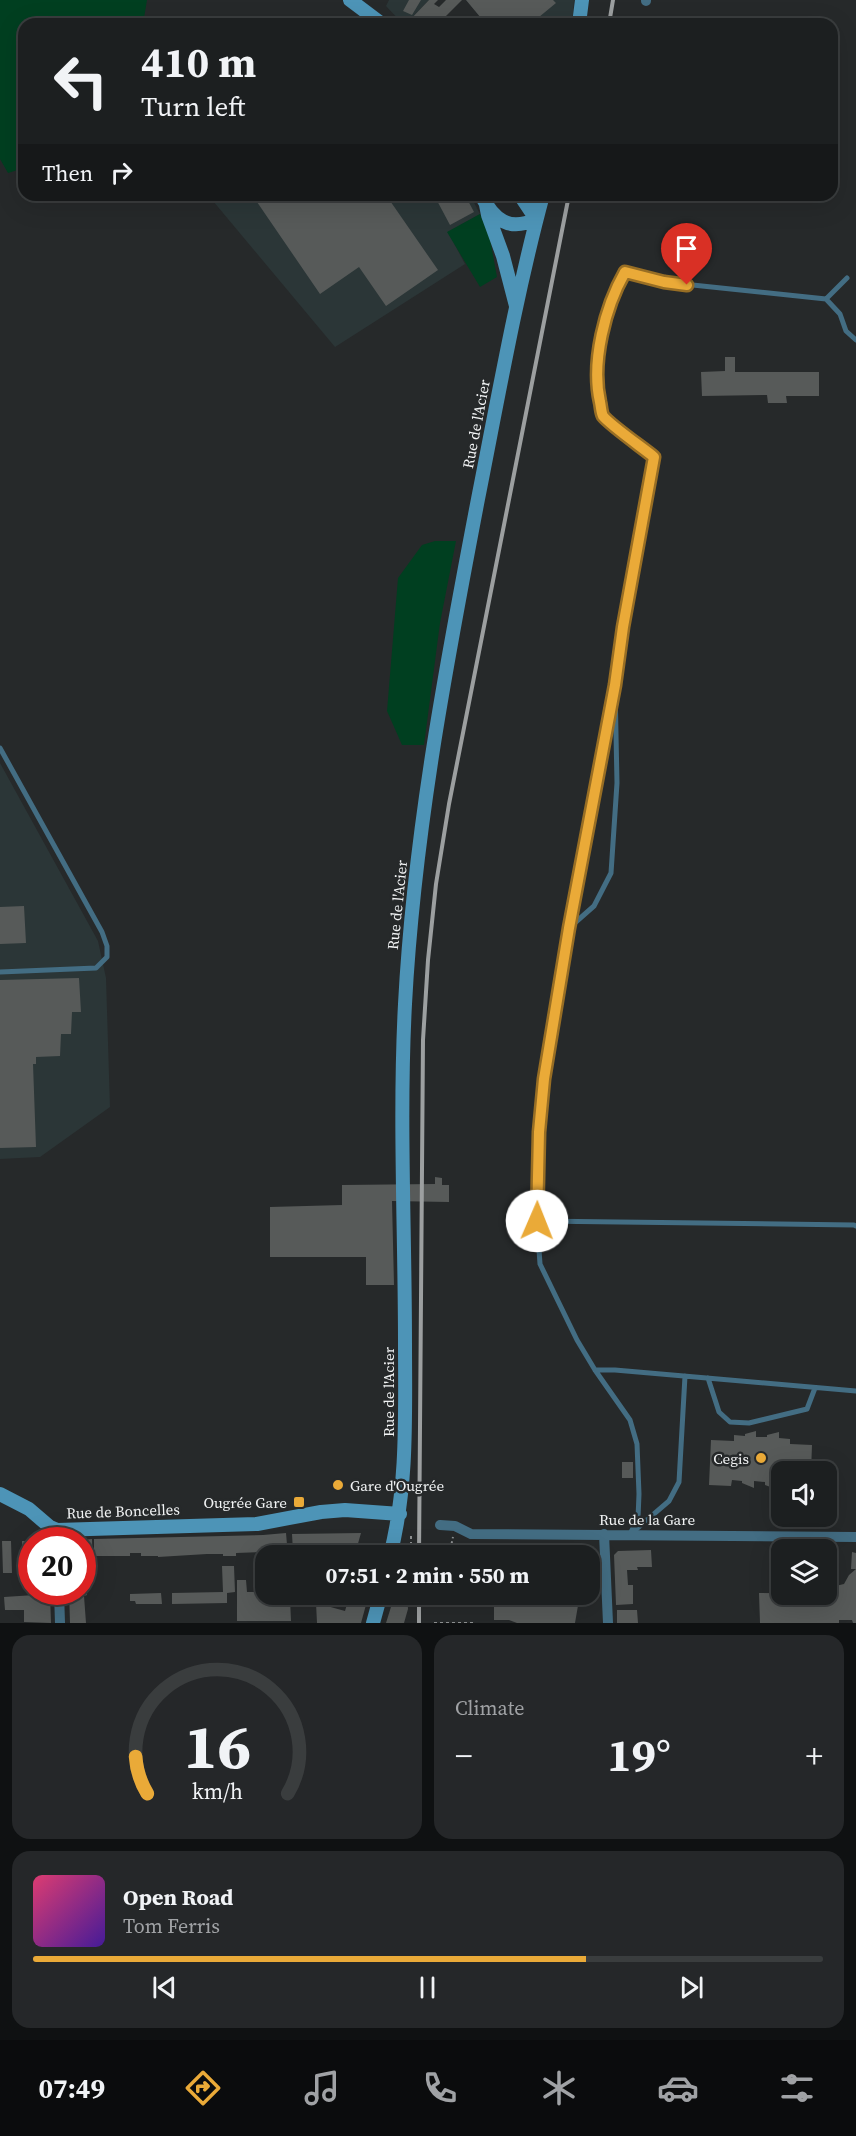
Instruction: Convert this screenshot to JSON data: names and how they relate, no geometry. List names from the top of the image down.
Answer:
{
  "streets": {
    "main road": ["Rue de l'Acier", "Rue de Boncelles"],
    "street": ["Rue de la Gare"]
  },
  "crossings": [
    ["Rue de l'Acier", "Rue de Boncelles"]
  ],
  "places": {
    "other": ["Cegis", "Gare d'Ougrée"],
    "transit": ["Ougrée Gare"]
  },
  "page": {
    "turn": ["410 m", "Turn left"],
    "then": "Then",
    "limit": "20",
    "trip": "07:51 · 2 min · 550 m",
    "tile": "Climate",
    "heat": ["−", "19°", "+"],
    "song": ["Open Road", "Tom Ferris"],
    "tabs": "07:49",
    "gauge": ["16", "km/h"]
  }
}
